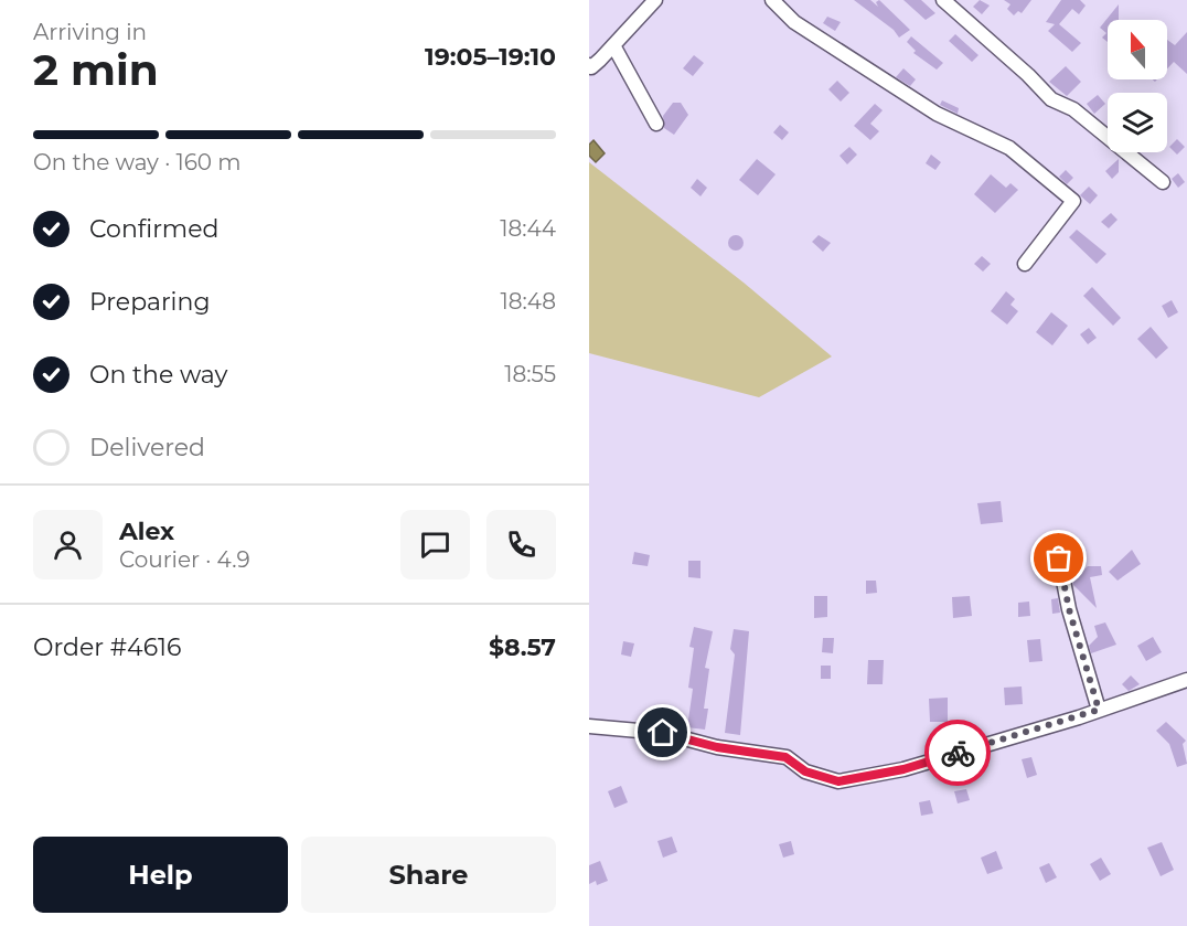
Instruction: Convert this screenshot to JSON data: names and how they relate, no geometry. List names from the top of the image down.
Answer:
{
  "north": "top",
  "page": {
    "heading": ["2 min", "Arriving in", "19:05–19:10"],
    "panel": [
      "Alex",
      "Courier · 4.9",
      "Order #4616",
      "$8.57"
    ],
    "bar": "On the way · 160 m",
    "list": [
      ["Confirmed", "18:44"],
      ["Preparing", "18:48"],
      ["On the way", "18:55"],
      "Delivered"
    ],
    "buttons": ["Help", "Share"]
  }
}
